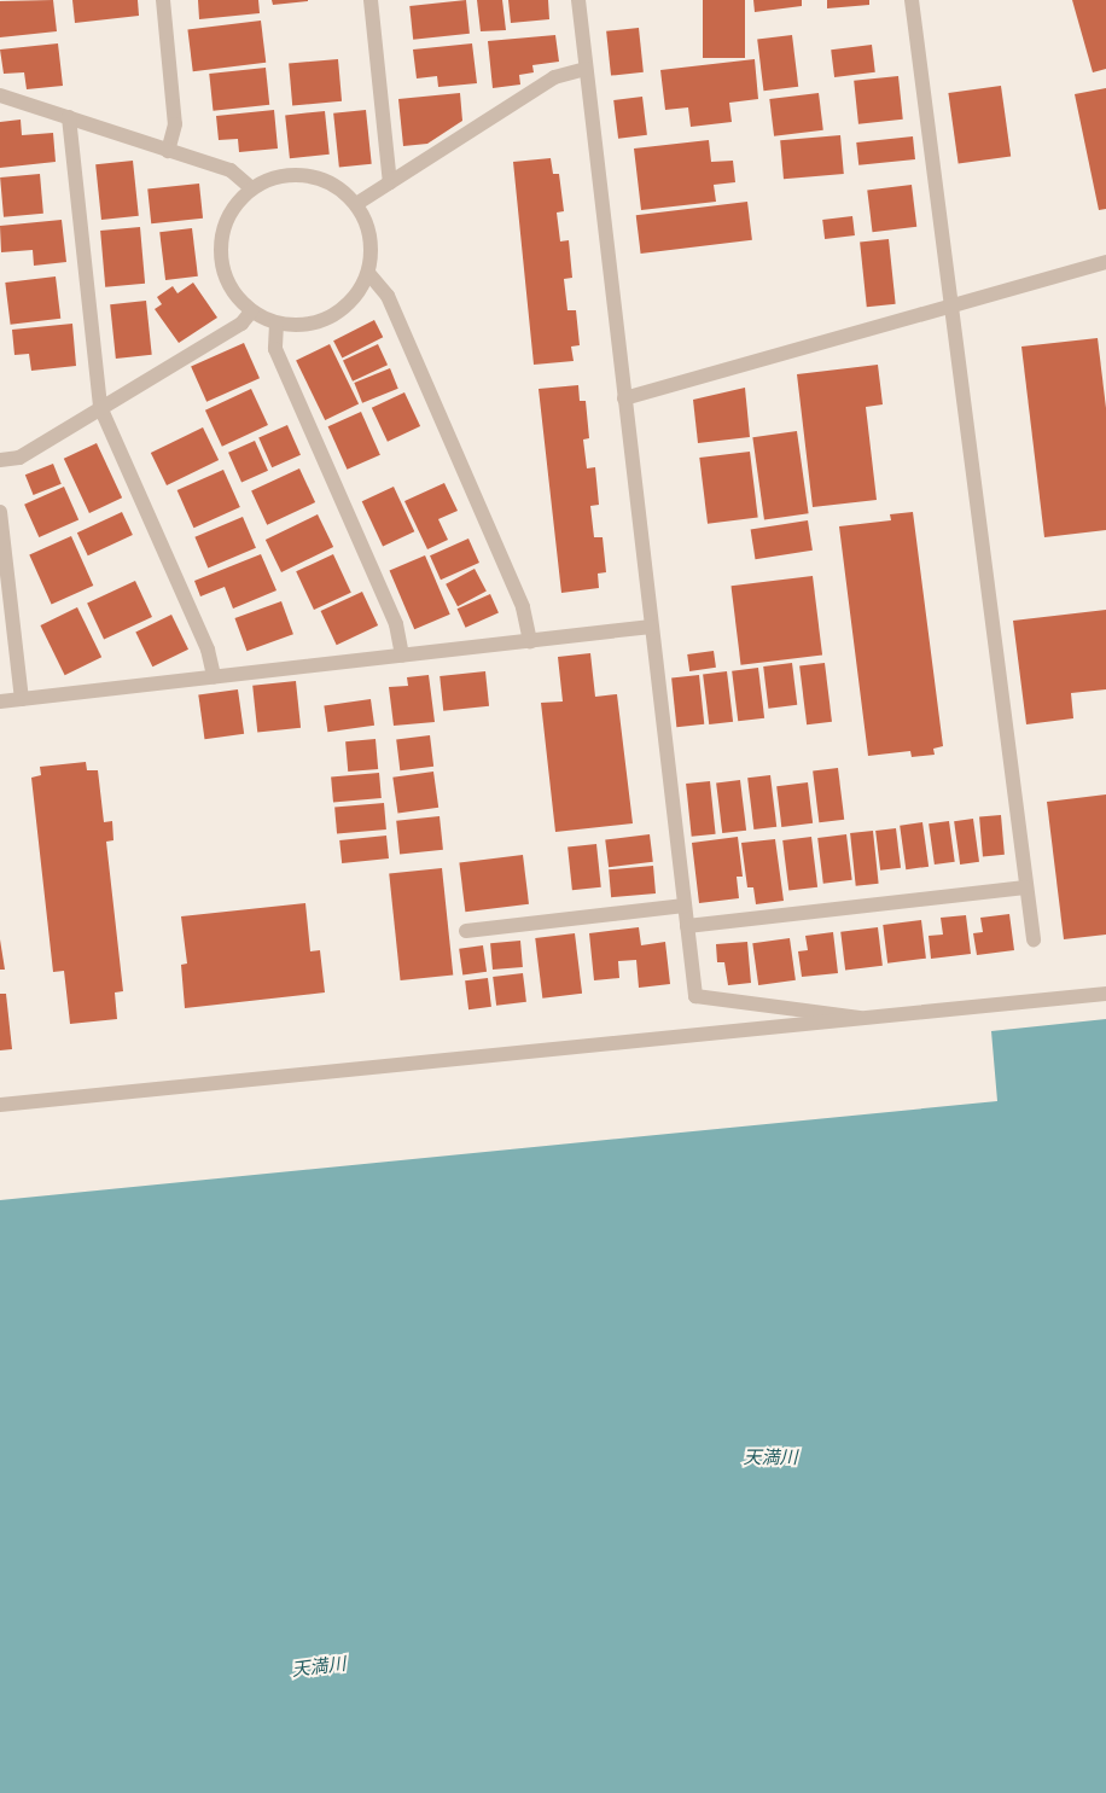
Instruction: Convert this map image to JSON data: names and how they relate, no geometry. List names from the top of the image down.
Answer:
{
  "water": ["天満川"]
}
